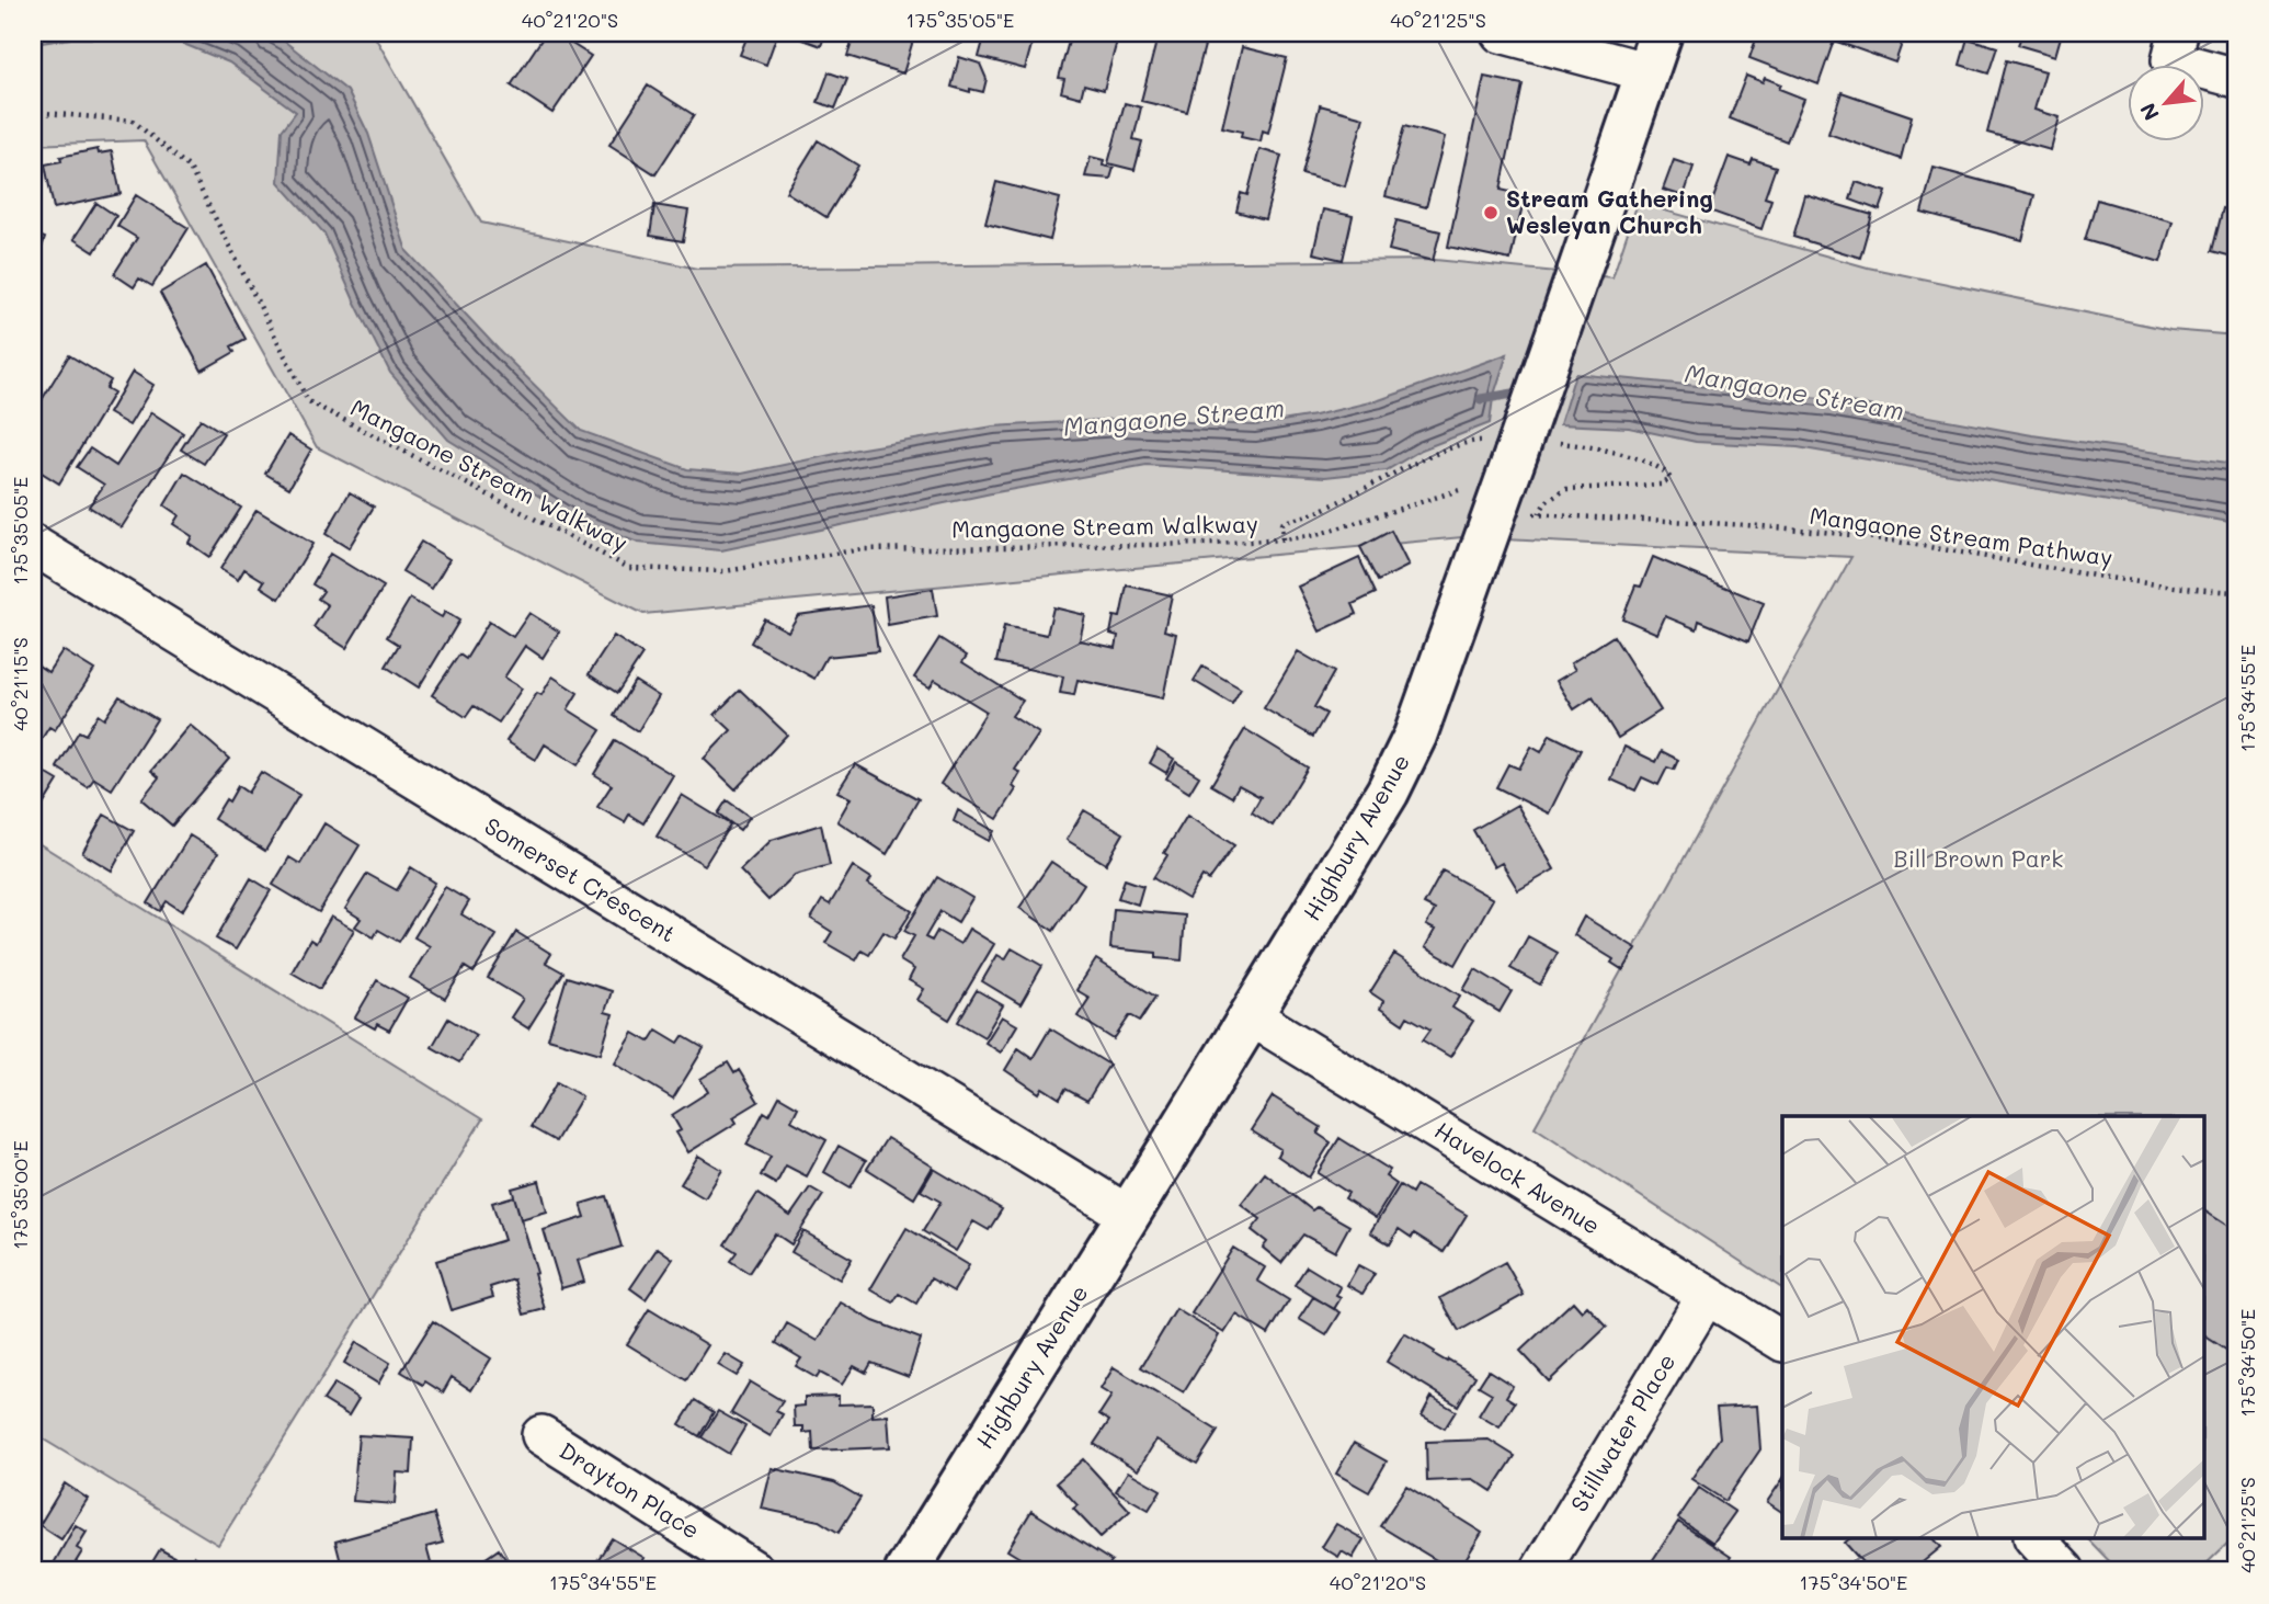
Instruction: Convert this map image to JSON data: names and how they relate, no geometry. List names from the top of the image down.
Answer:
{
  "streets": {
    "street": [
      "Highbury Avenue",
      "Somerset Crescent",
      "Havelock Avenue",
      "Stillwater Place",
      "Drayton Place"
    ],
    "path": ["Mangaone Stream Walkway", "Mangaone Stream Pathway"]
  },
  "crossings": [
    ["Mangaone Stream Walkway", "Mangaone Stream Pathway"],
    ["Mangaone Stream Walkway", "Highbury Avenue"],
    ["Mangaone Stream Pathway", "Highbury Avenue"],
    ["Highbury Avenue", "Somerset Crescent"],
    ["Highbury Avenue", "Havelock Avenue"],
    ["Havelock Avenue", "Stillwater Place"]
  ],
  "water": ["Mangaone Stream"],
  "parks": ["Bill Brown Park"],
  "places": ["Stream Gathering Wesleyan Church"],
  "north": "bottom left",
  "coordinates": [
    "40°21'20\"S",
    "175°35'05\"E",
    "40°21'25\"S",
    "40°21'15\"S",
    "175°34'55\"E",
    "175°35'00\"E",
    "175°34'50\"E"
  ]
}
